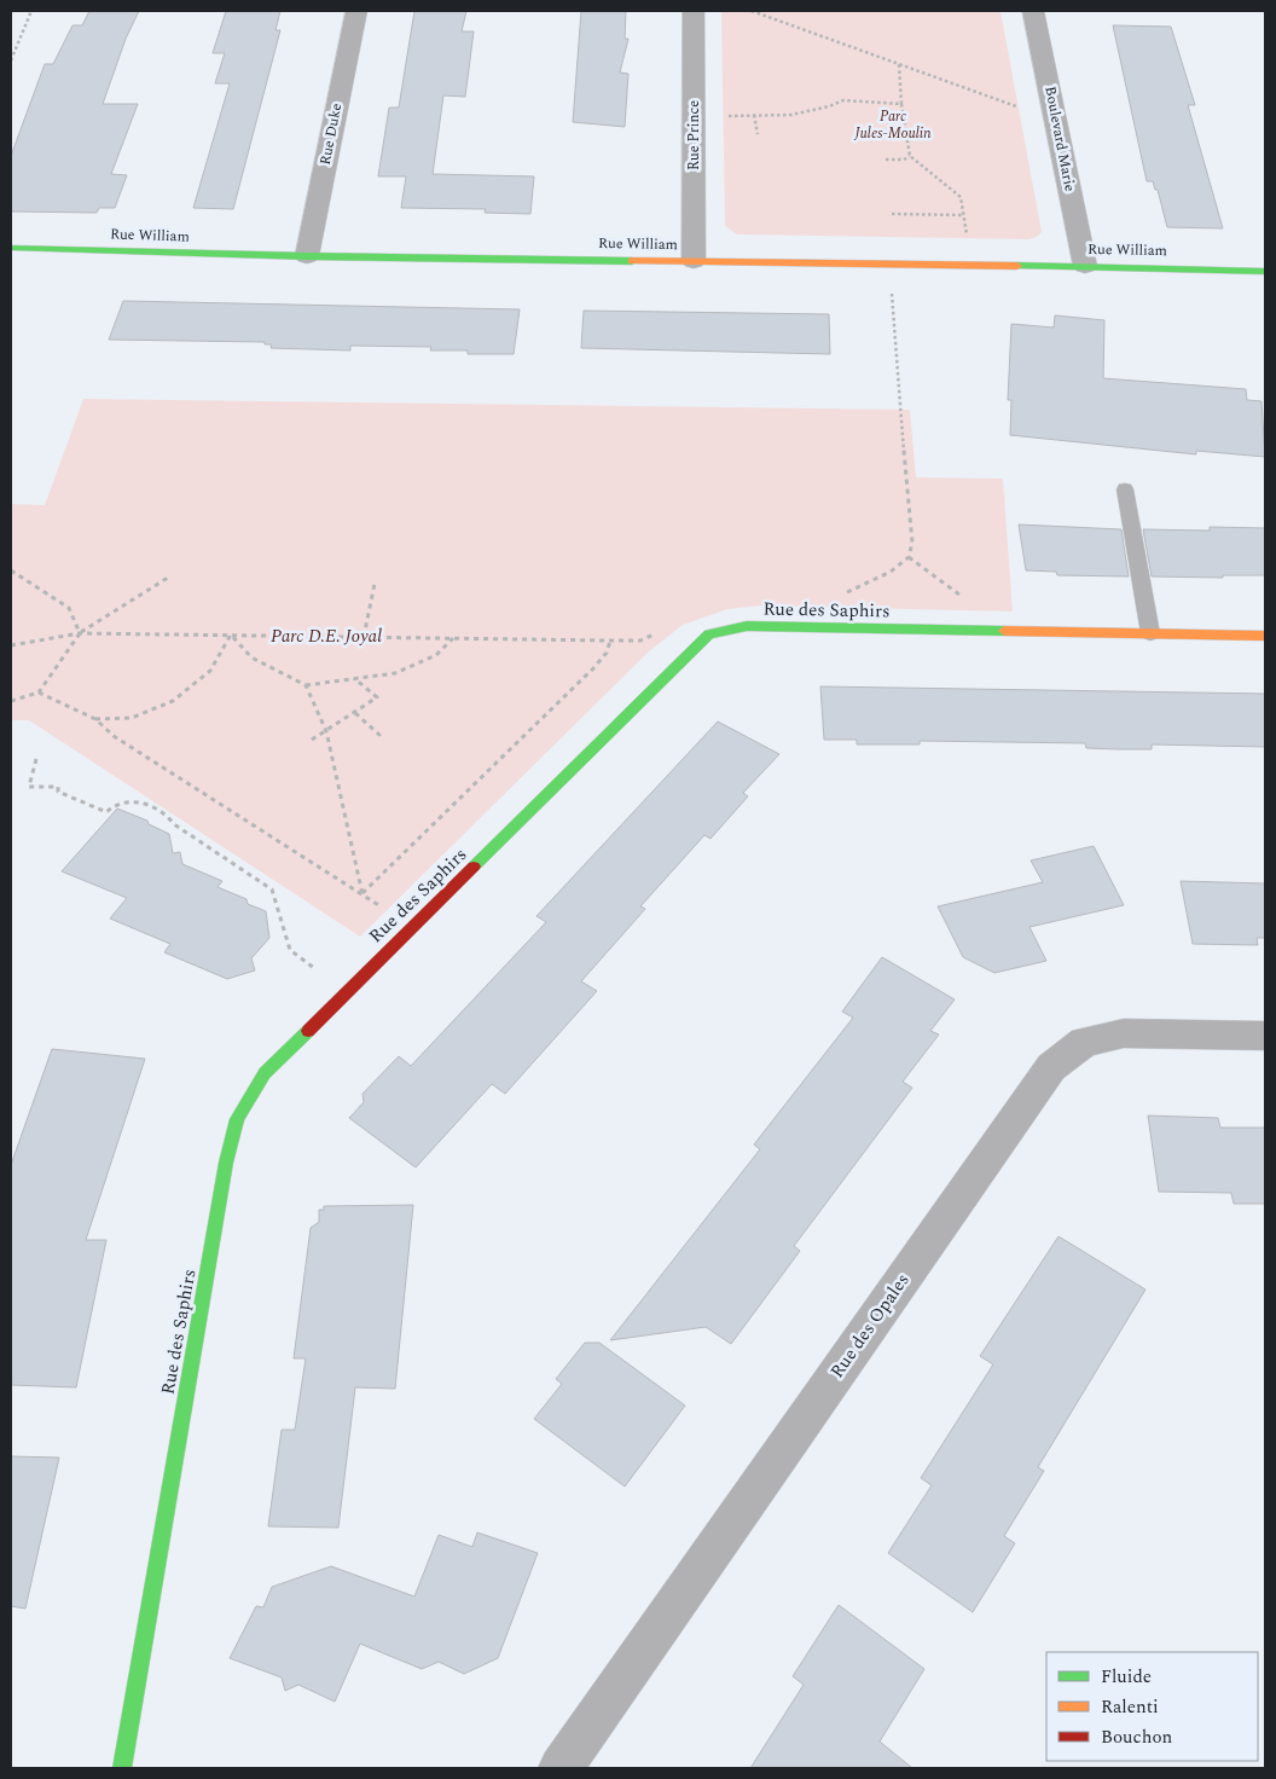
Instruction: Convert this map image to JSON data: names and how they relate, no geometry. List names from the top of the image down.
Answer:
{
  "streets": {
    "street": [
      "Rue Duke",
      "Rue Prince",
      "Boulevard Marie",
      "Rue William",
      "Rue des Saphirs",
      "Rue des Opales"
    ]
  },
  "crossings": [
    ["Rue Duke", "Rue William"],
    ["Rue Prince", "Rue William"],
    ["Boulevard Marie", "Rue William"]
  ],
  "parks": ["Parc Jules-Moulin", "Parc D.E. Joyal"],
  "legend": ["Fluide", "Ralenti", "Bouchon"]
}
